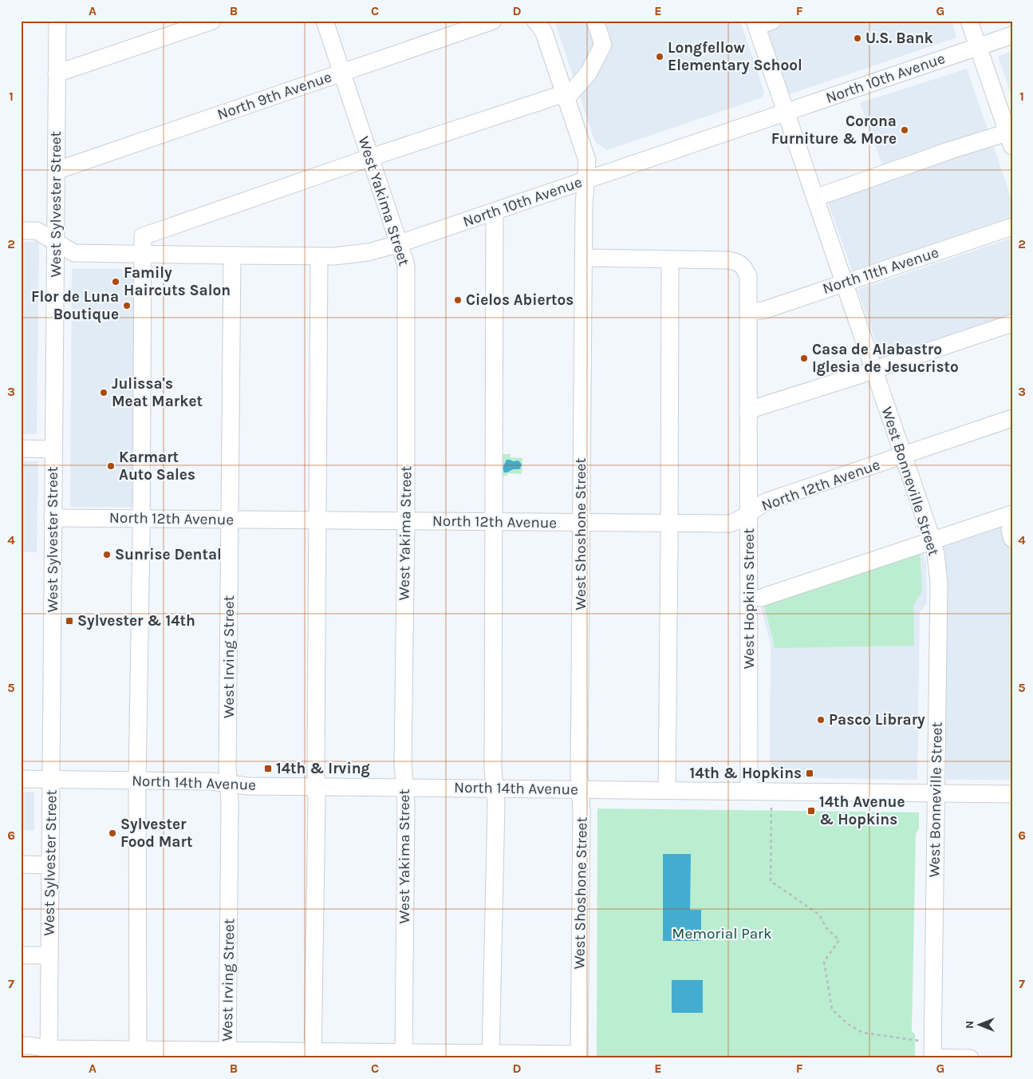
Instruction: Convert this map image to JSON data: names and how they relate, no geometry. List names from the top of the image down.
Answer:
{
  "streets": {
    "street": [
      "North 10th Avenue",
      "North 9th Avenue",
      "West Yakima Street",
      "West Sylvester Street",
      "North 11th Avenue",
      "West Bonneville Street",
      "North 12th Avenue",
      "West Shoshone Street",
      "West Hopkins Street",
      "West Irving Street",
      "North 14th Avenue"
    ]
  },
  "crossings": [
    ["North 10th Avenue", "West Yakima Street"],
    ["North 10th Avenue", "West Sylvester Street"],
    ["North 10th Avenue", "West Bonneville Street"],
    ["North 10th Avenue", "West Shoshone Street"],
    ["North 10th Avenue", "West Irving Street"],
    ["North 9th Avenue", "West Yakima Street"],
    ["North 9th Avenue", "West Sylvester Street"],
    ["West Yakima Street", "North 12th Avenue"],
    ["West Yakima Street", "North 14th Avenue"],
    ["West Sylvester Street", "North 12th Avenue"],
    ["West Sylvester Street", "North 14th Avenue"],
    ["North 11th Avenue", "West Bonneville Street"],
    ["North 11th Avenue", "West Hopkins Street"],
    ["West Bonneville Street", "North 12th Avenue"],
    ["West Bonneville Street", "North 14th Avenue"],
    ["North 12th Avenue", "West Shoshone Street"],
    ["North 12th Avenue", "West Hopkins Street"],
    ["North 12th Avenue", "West Irving Street"],
    ["West Shoshone Street", "North 14th Avenue"],
    ["West Hopkins Street", "North 14th Avenue"],
    ["West Irving Street", "North 14th Avenue"]
  ],
  "parks": ["Memorial Park"],
  "places": {
    "other": [
      "U.S. Bank",
      "Longfellow Elementary School",
      "Corona Furniture & More",
      "Family Haircuts Salon",
      "Cielos Abiertos",
      "Flor de Luna Boutique",
      "Casa de Alabastro Iglesia de Jesucristo",
      "Julissa's Meat Market",
      "Karmart Auto Sales",
      "Sunrise Dental",
      "Pasco Library",
      "Sylvester Food Mart"
    ],
    "transit": [
      "Sylvester & 14th",
      "14th & Irving",
      "14th & Hopkins",
      "14th Avenue & Hopkins"
    ]
  },
  "north": "left",
  "grid": {
    "columns": [
      "A",
      "B",
      "C",
      "D",
      "E",
      "F",
      "G"
    ],
    "rows": [
      "1",
      "2",
      "3",
      "4",
      "5",
      "6",
      "7"
    ]
  }
}
